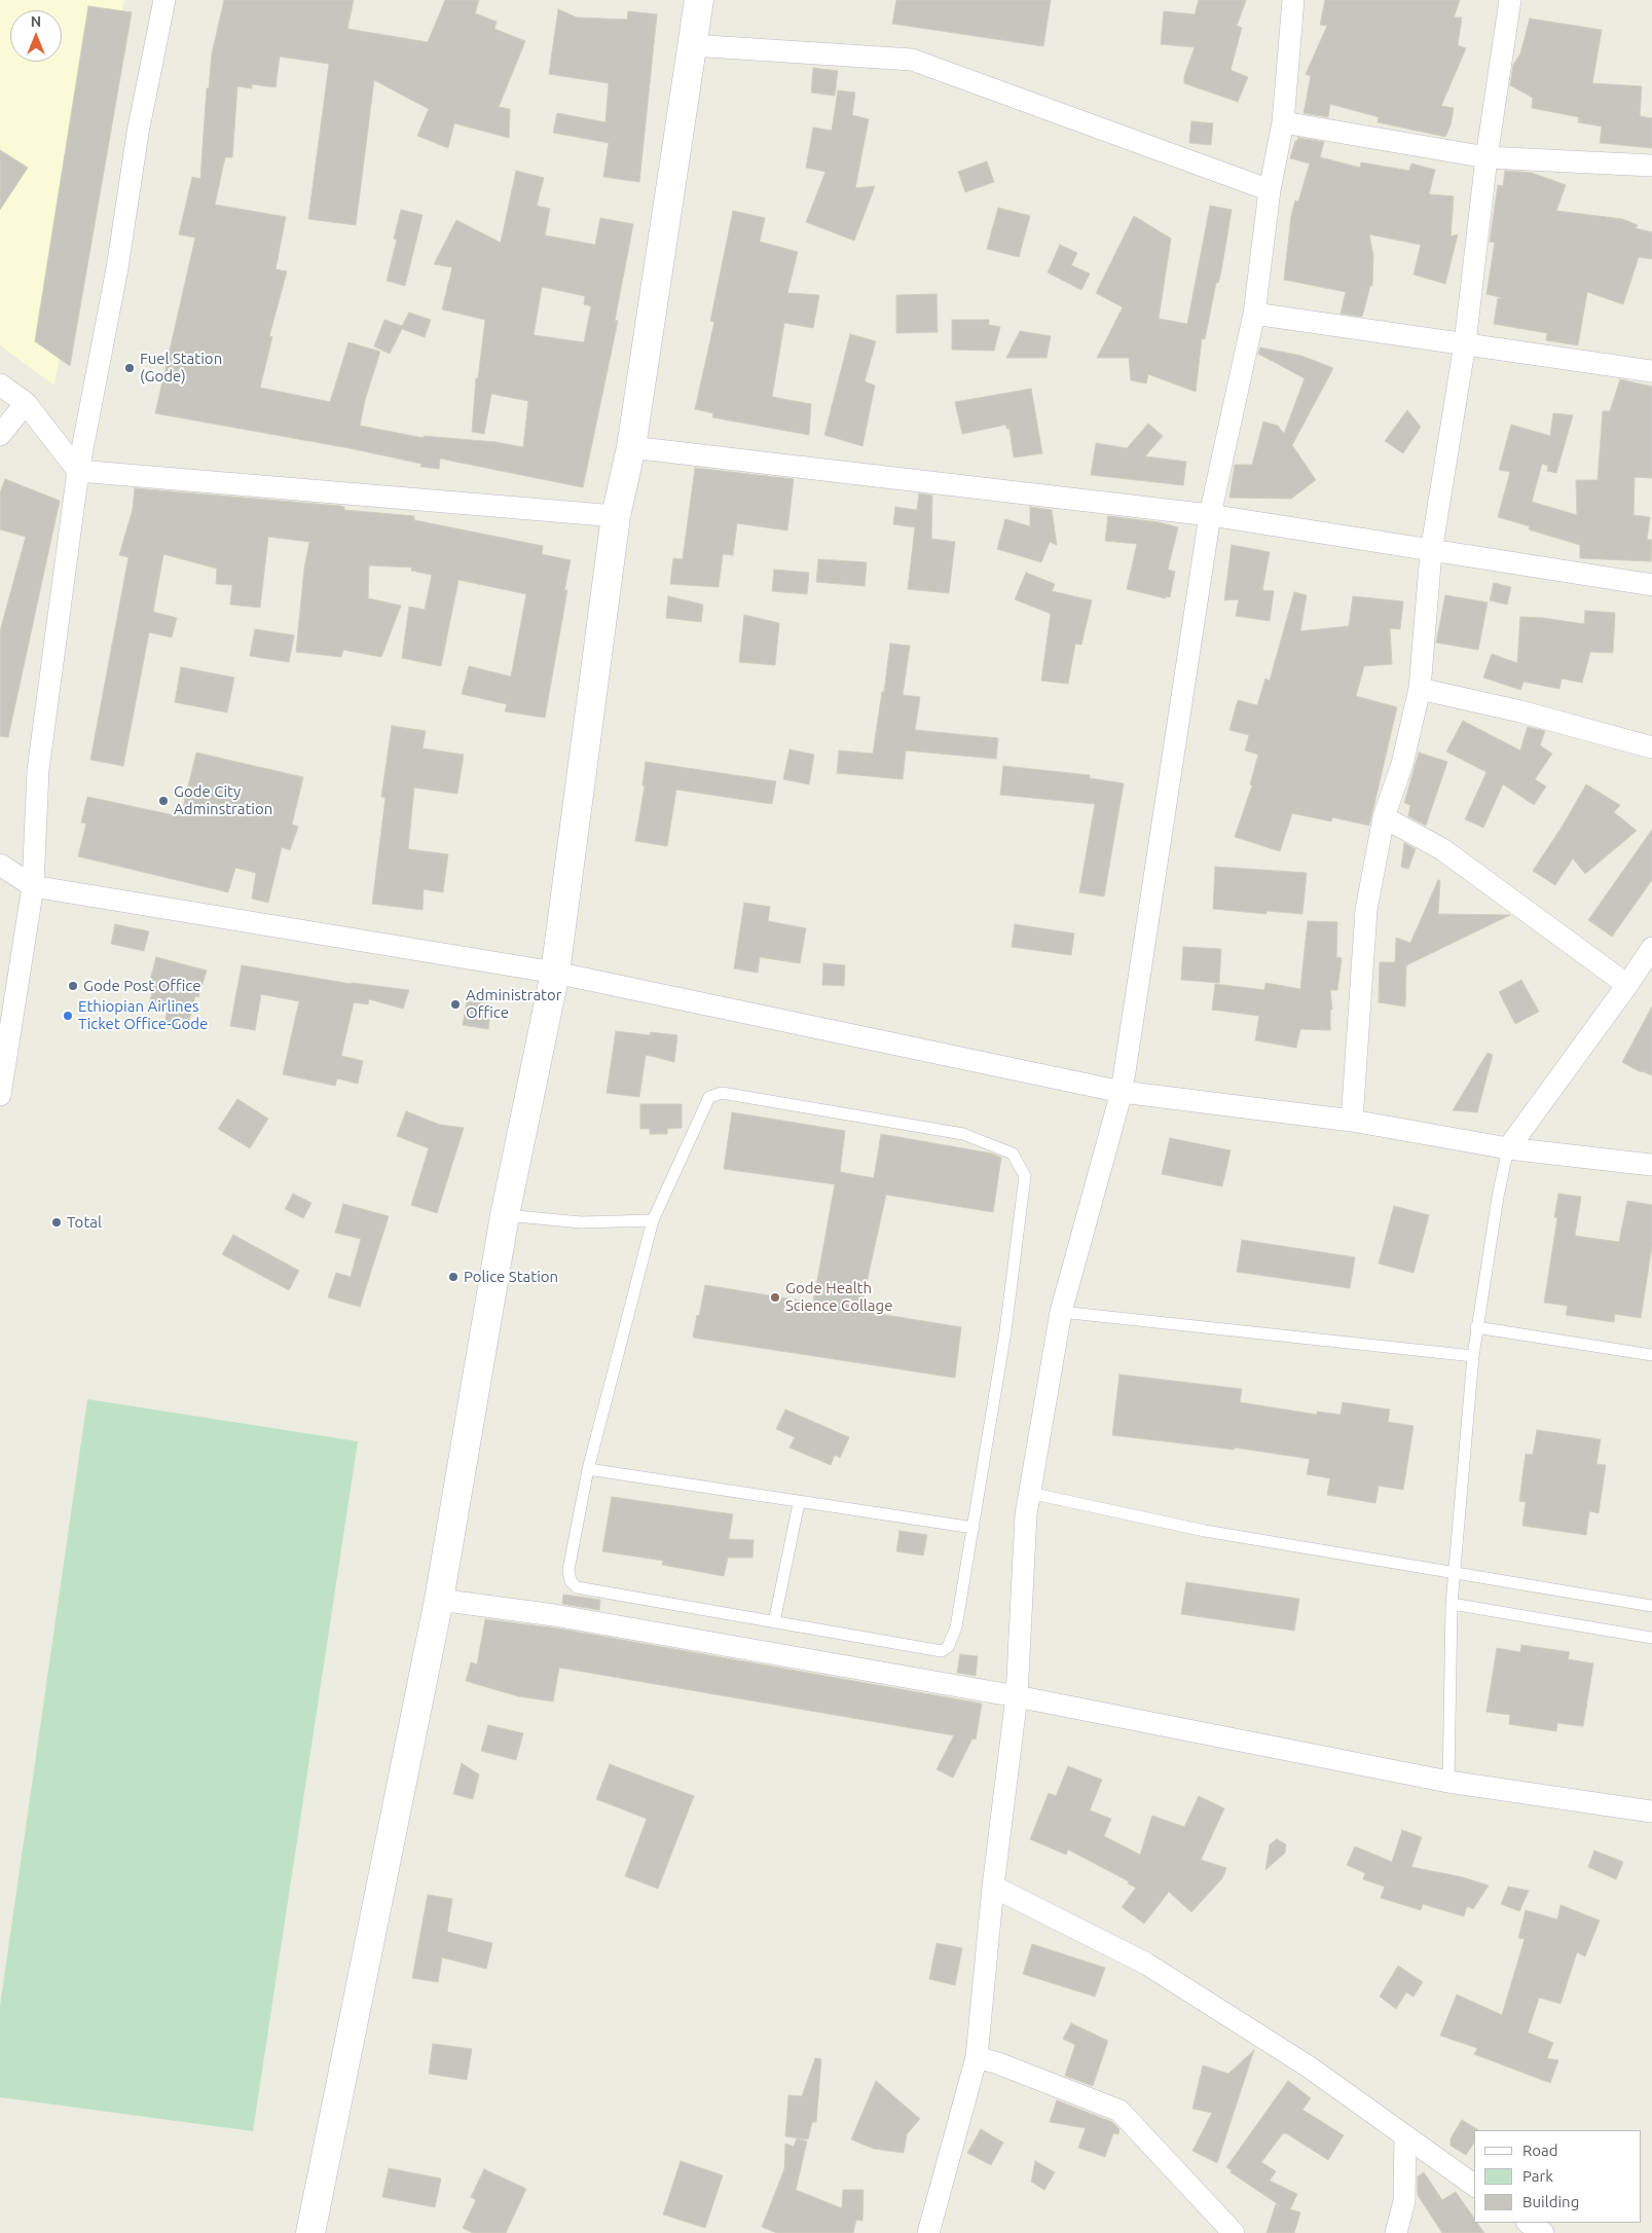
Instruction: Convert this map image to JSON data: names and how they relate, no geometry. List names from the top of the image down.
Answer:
{
  "places": [
    "Fuel Station (Gode)",
    "Gode City Adminstration",
    "Gode Post Office",
    "Administrator Office",
    "Ethiopian Airlines Ticket Office-Gode",
    "Total",
    "Police Station",
    "Gode Health Science Collage"
  ],
  "legend": ["Road", "Park", "Building"],
  "north": "top"
}
